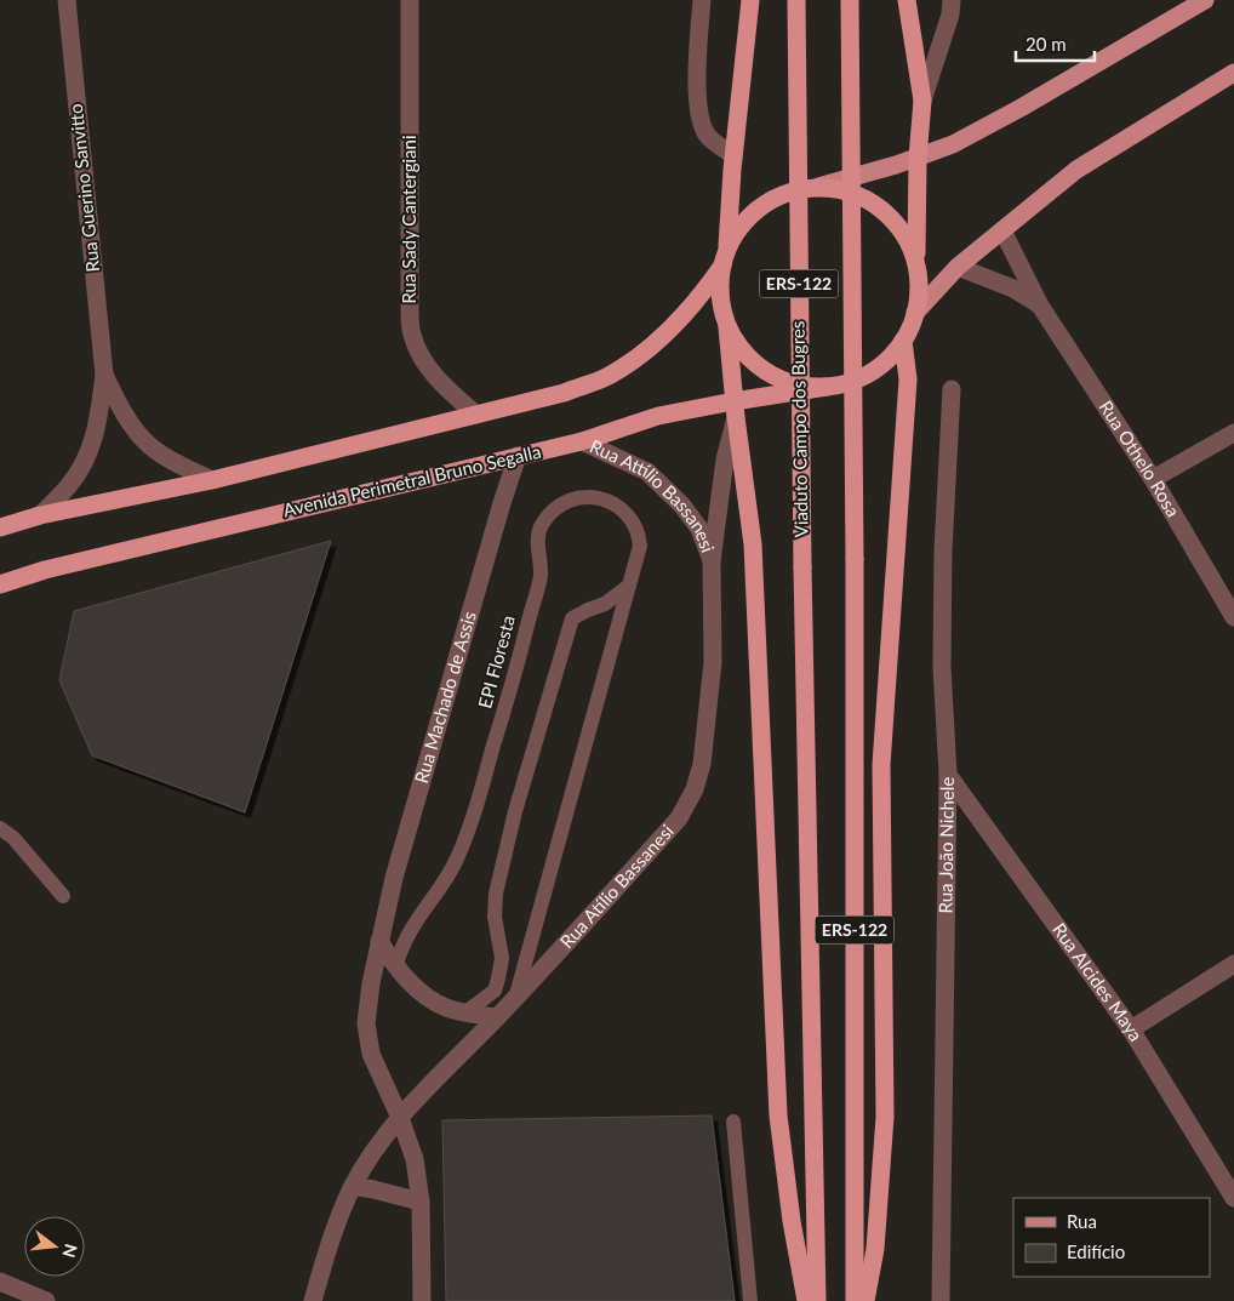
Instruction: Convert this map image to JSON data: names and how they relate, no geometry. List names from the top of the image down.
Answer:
{
  "streets": {
    "highway": ["ERS-122", "Viaduto Campo dos Bugres", "Avenida Perimetral Bruno Segalla"],
    "street": [
      "Rua Guerino Sanvitto",
      "Rua Sady Cantergiani",
      "Rua Othelo Rosa",
      "Rua Attílio Bassanesi",
      "Rua Machado de Assis",
      "Rua João Nichele",
      "Rua Atílio Bassanesi",
      "Rua Alcides Maya"
    ],
    "lane": ["EPI Floresta"]
  },
  "crossings": [
    ["Avenida Perimetral Bruno Segalla", "Rua Attílio Bassanesi"],
    ["Avenida Perimetral Bruno Segalla", "Rua Machado de Assis"],
    ["Avenida Perimetral Bruno Segalla", "Rua Atílio Bassanesi"],
    ["Rua Attílio Bassanesi", "Rua Atílio Bassanesi"],
    ["EPI Floresta", "Rua Atílio Bassanesi"],
    ["Rua Machado de Assis", "Rua Atílio Bassanesi"],
    ["Rua João Nichele", "Rua Alcides Maya"]
  ],
  "legend": ["Rua", "Edifício"],
  "scale_bar": "20 m",
  "north": "right"
}
